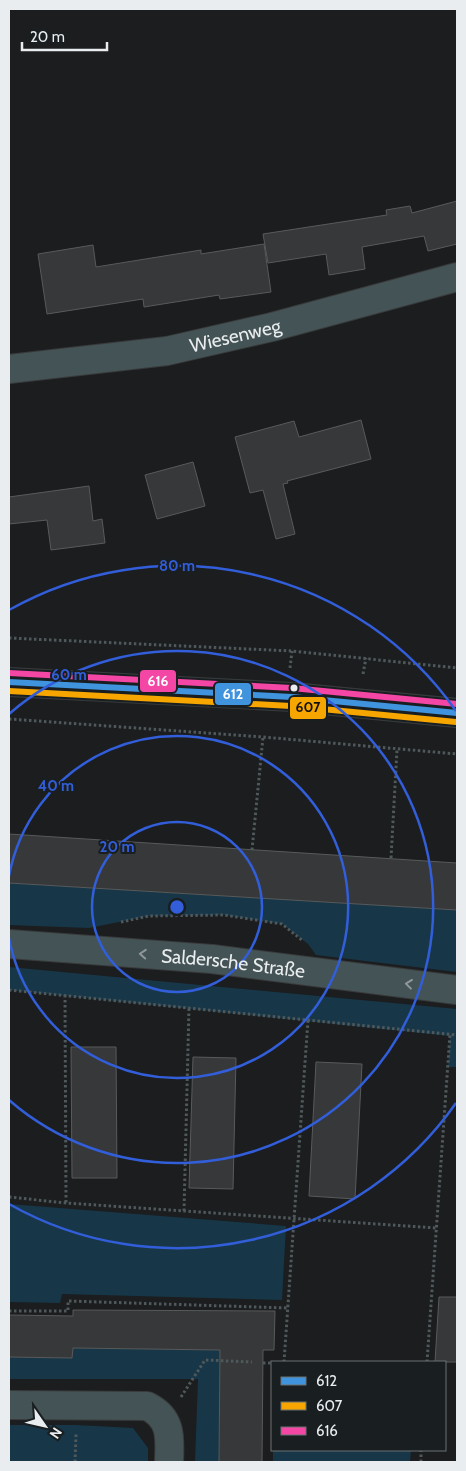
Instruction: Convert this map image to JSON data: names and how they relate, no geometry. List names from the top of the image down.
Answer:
{
  "streets": {
    "street": ["Wiesenweg", "Saldersche Straße"]
  },
  "one_way": ["Saldersche Straße"],
  "lines": ["transit line 616", "transit line 612", "transit line 607"],
  "legend": ["612", "607", "616"],
  "scale_bar": "20 m",
  "north": "bottom right",
  "rings": [
    "80 m",
    "60 m",
    "40 m",
    "20 m"
  ]
}
